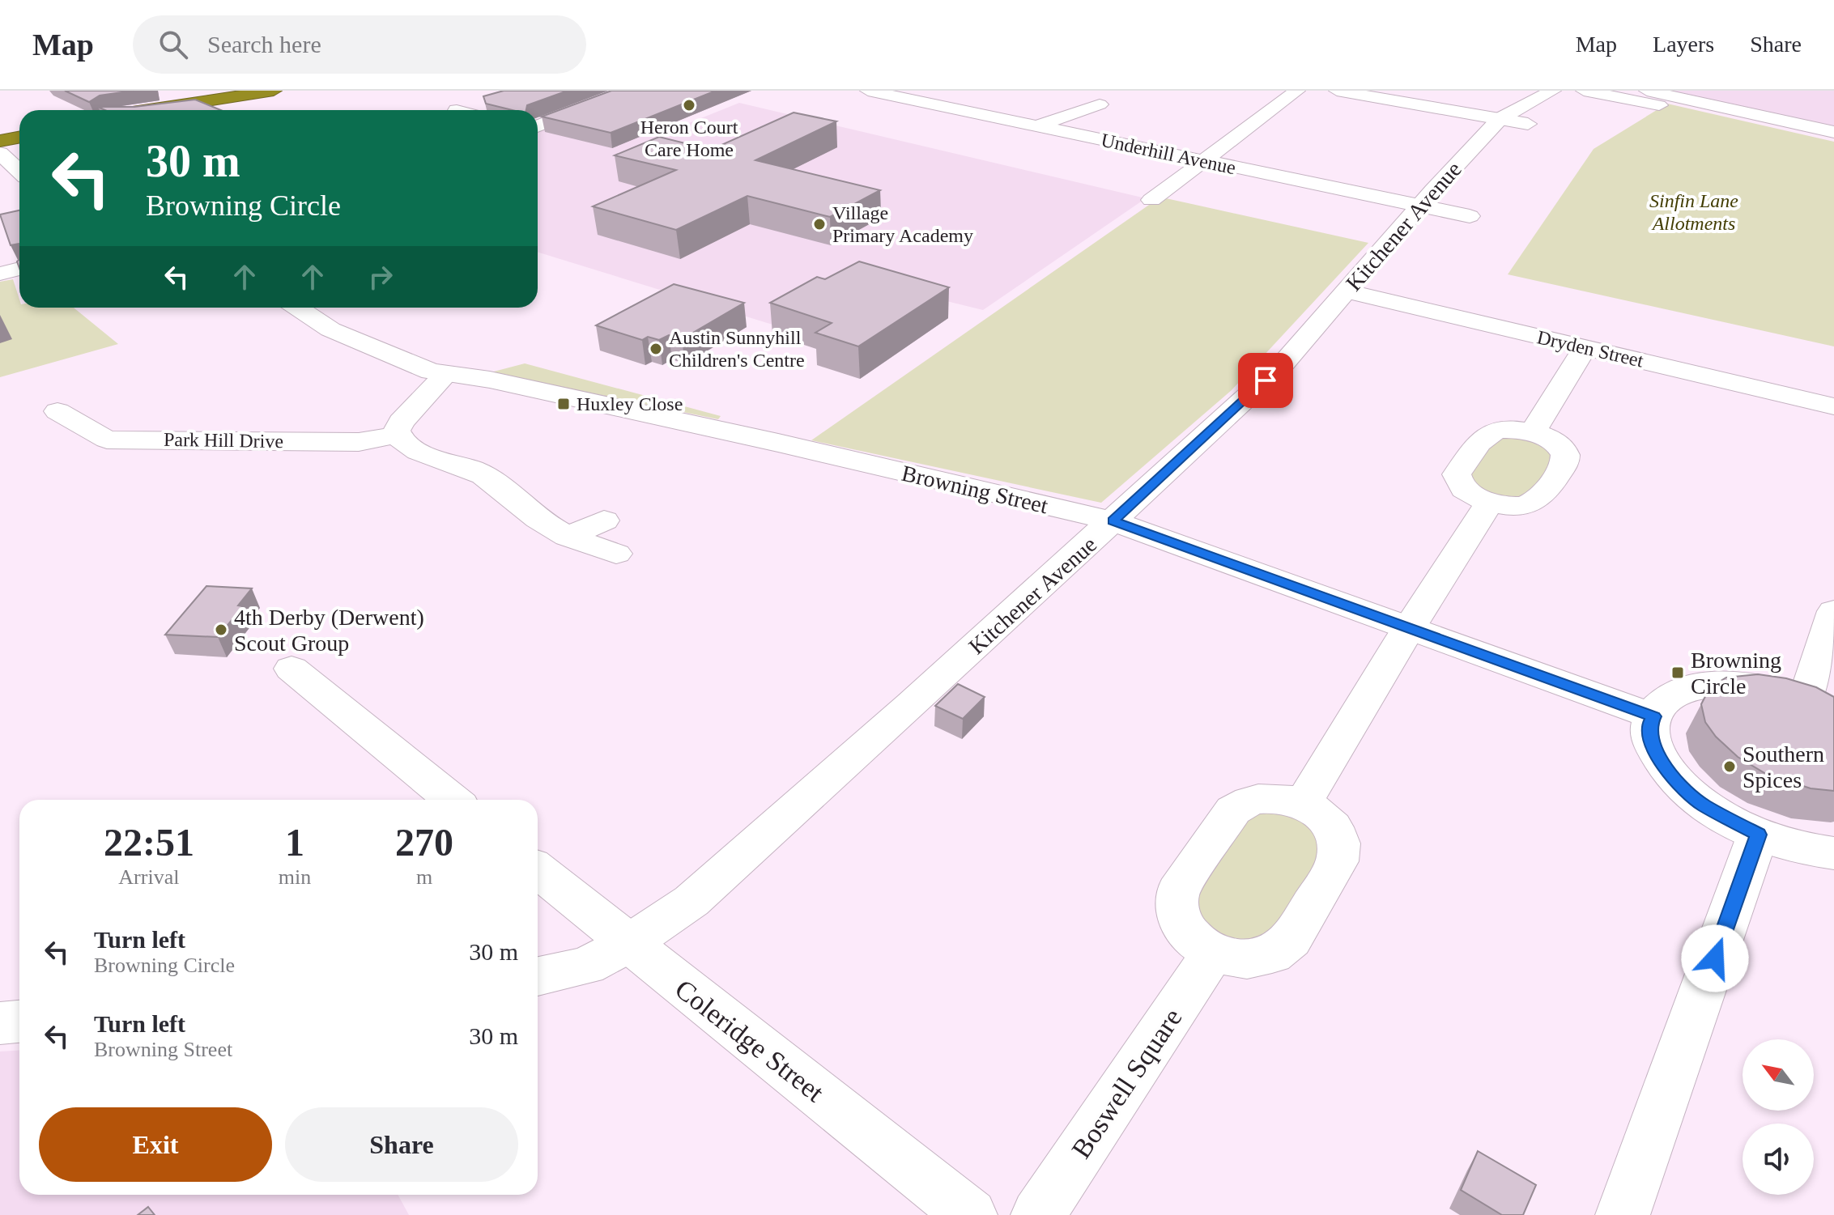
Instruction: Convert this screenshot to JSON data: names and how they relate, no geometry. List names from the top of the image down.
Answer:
{
  "streets": {
    "street": [
      "Underhill Avenue",
      "Kitchener Avenue",
      "Dryden Street",
      "Park Hill Drive",
      "Browning Street",
      "Coleridge Street",
      "Boswell Square"
    ]
  },
  "crossings": [
    ["Underhill Avenue", "Kitchener Avenue"],
    ["Kitchener Avenue", "Dryden Street"],
    ["Kitchener Avenue", "Browning Street"],
    ["Kitchener Avenue", "Coleridge Street"]
  ],
  "parks": ["Sinfin Lane Allotments"],
  "places": {
    "other": [
      "Heron Court Care Home",
      "Village Primary Academy",
      "Austin Sunnyhill Children's Centre",
      "4th Derby (Derwent) Scout Group",
      "Southern Spices"
    ],
    "transit": ["Huxley Close", "Browning Circle"]
  },
  "north": "top left",
  "page": {
    "header": "Map",
    "search": "Search here",
    "nav": ["Map", "Layers", "Share"],
    "turn": ["30 m", "Browning Circle"],
    "eta": [
      "22:51",
      "Arrival",
      "1",
      "min",
      "270",
      "m"
    ],
    "list": [
      {
        "name": "Turn left",
        "note": "Browning Circle",
        "value": "30 m"
      },
      {
        "name": "Turn left",
        "note": "Browning Street",
        "value": "30 m"
      }
    ],
    "buttons": ["Exit", "Share"]
  }
}
